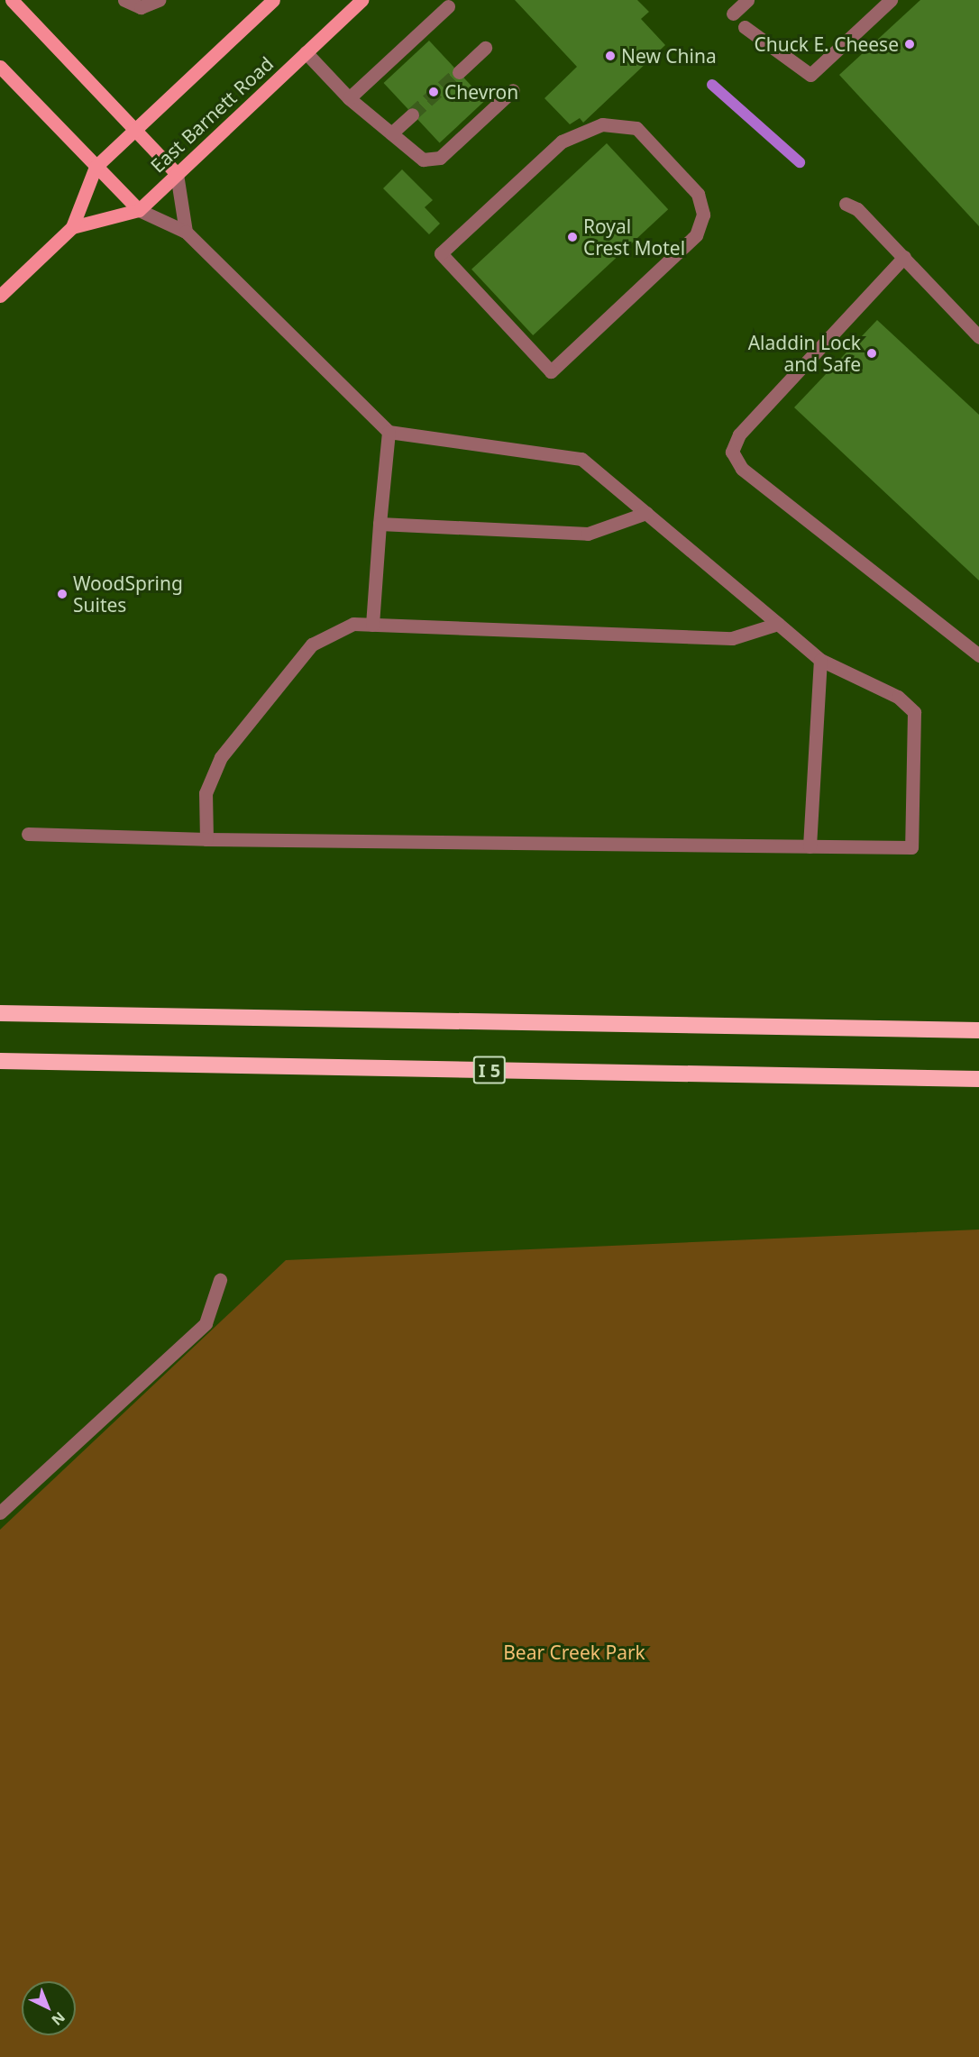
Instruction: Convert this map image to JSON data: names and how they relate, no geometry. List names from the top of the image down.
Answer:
{
  "streets": {
    "highway": ["I 5"],
    "main road": ["East Barnett Road"]
  },
  "parks": ["Bear Creek Park"],
  "places": [
    "Chuck E. Cheese",
    "New China",
    "Chevron",
    "Royal Crest Motel",
    "Aladdin Lock and Safe",
    "WoodSpring Suites"
  ],
  "north": "bottom right"
}
